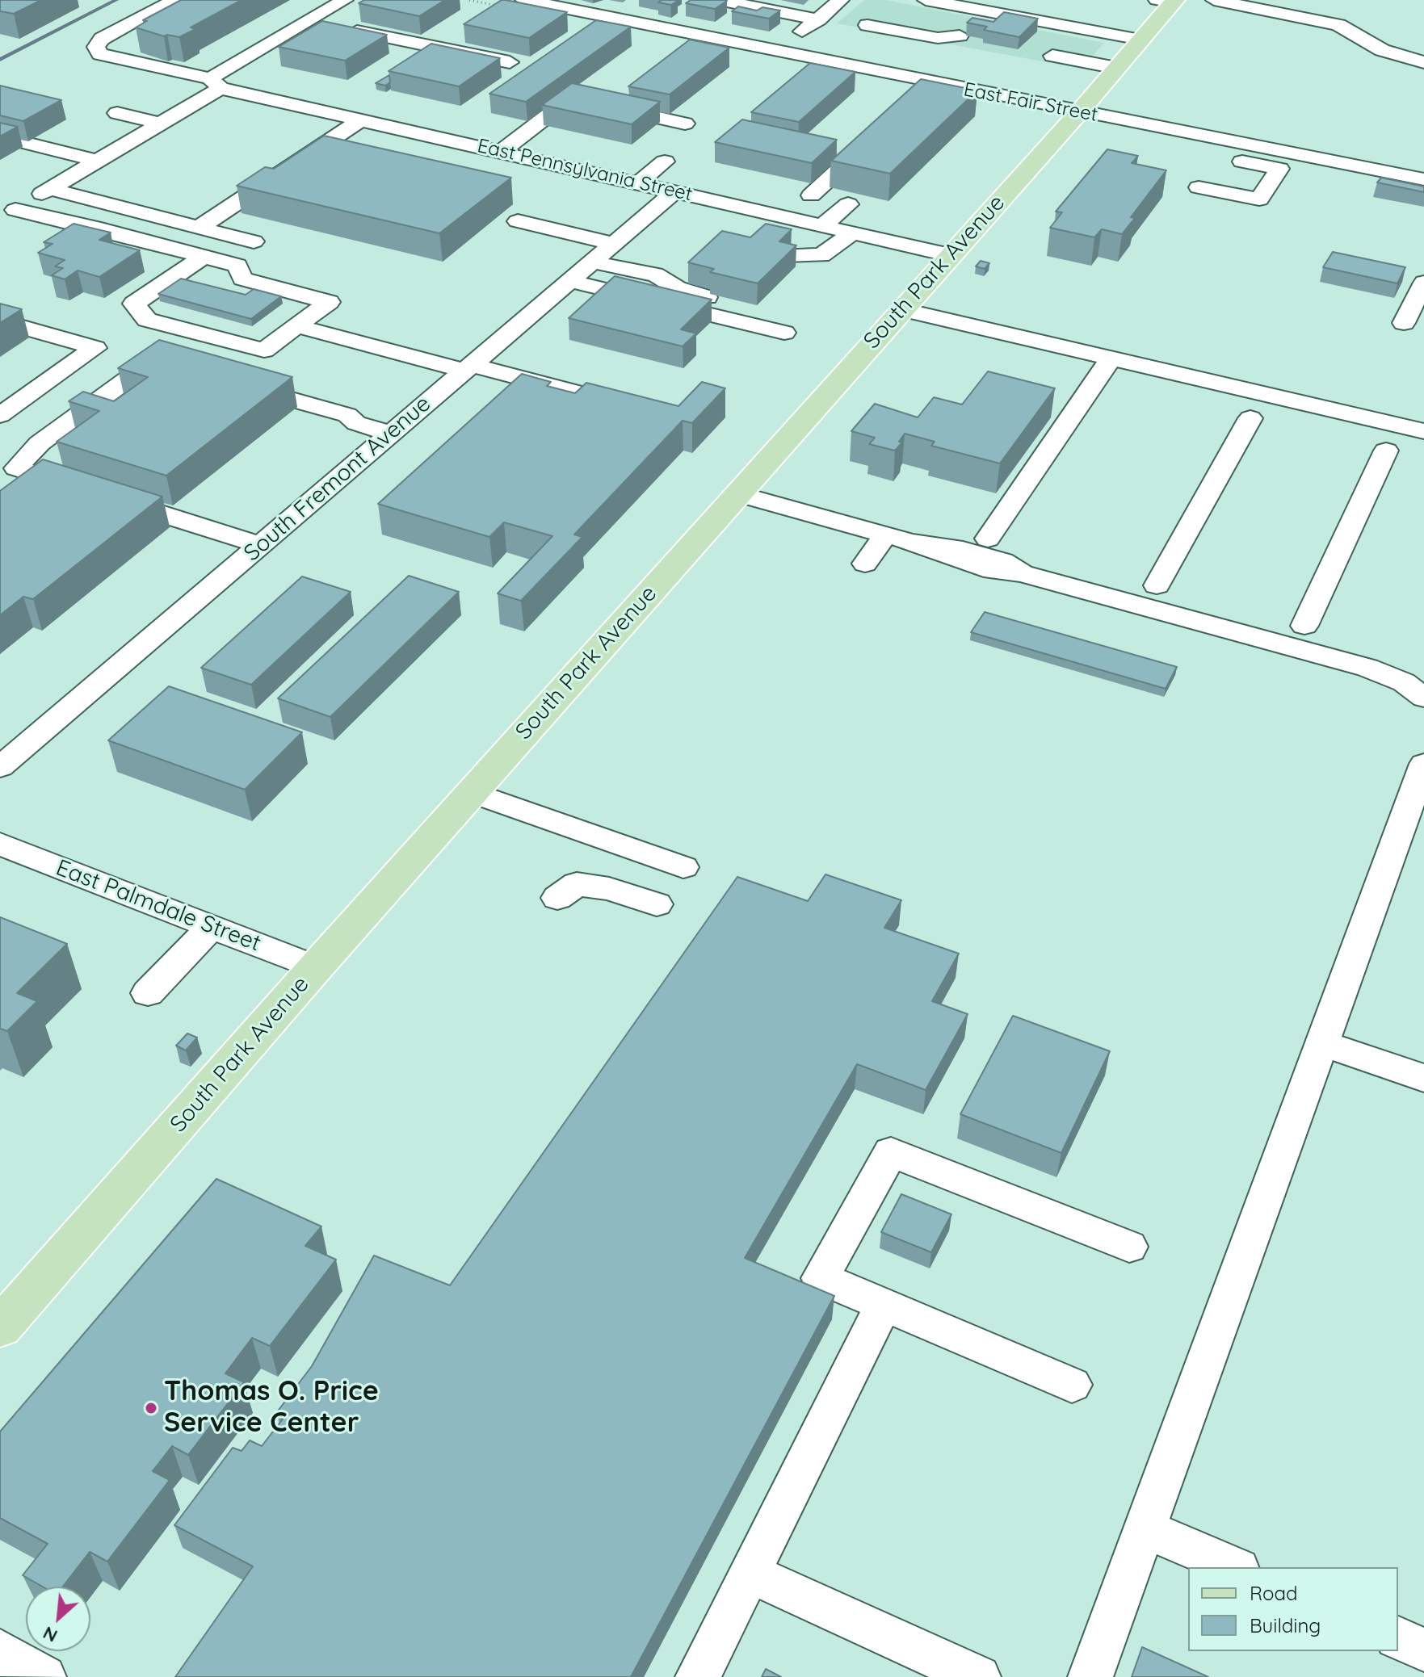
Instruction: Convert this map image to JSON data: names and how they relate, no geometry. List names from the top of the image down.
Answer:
{
  "streets": {
    "main road": ["South Park Avenue"],
    "street": [
      "East Fair Street",
      "East Pennsylvania Street",
      "South Fremont Avenue",
      "East Palmdale Street"
    ]
  },
  "crossings": [
    ["East Fair Street", "South Park Avenue"],
    ["East Pennsylvania Street", "South Park Avenue"],
    ["East Pennsylvania Street", "South Fremont Avenue"],
    ["South Park Avenue", "East Palmdale Street"]
  ],
  "places": ["Thomas O. Price Service Center"],
  "legend": ["Road", "Building"],
  "north": "bottom left"
}
